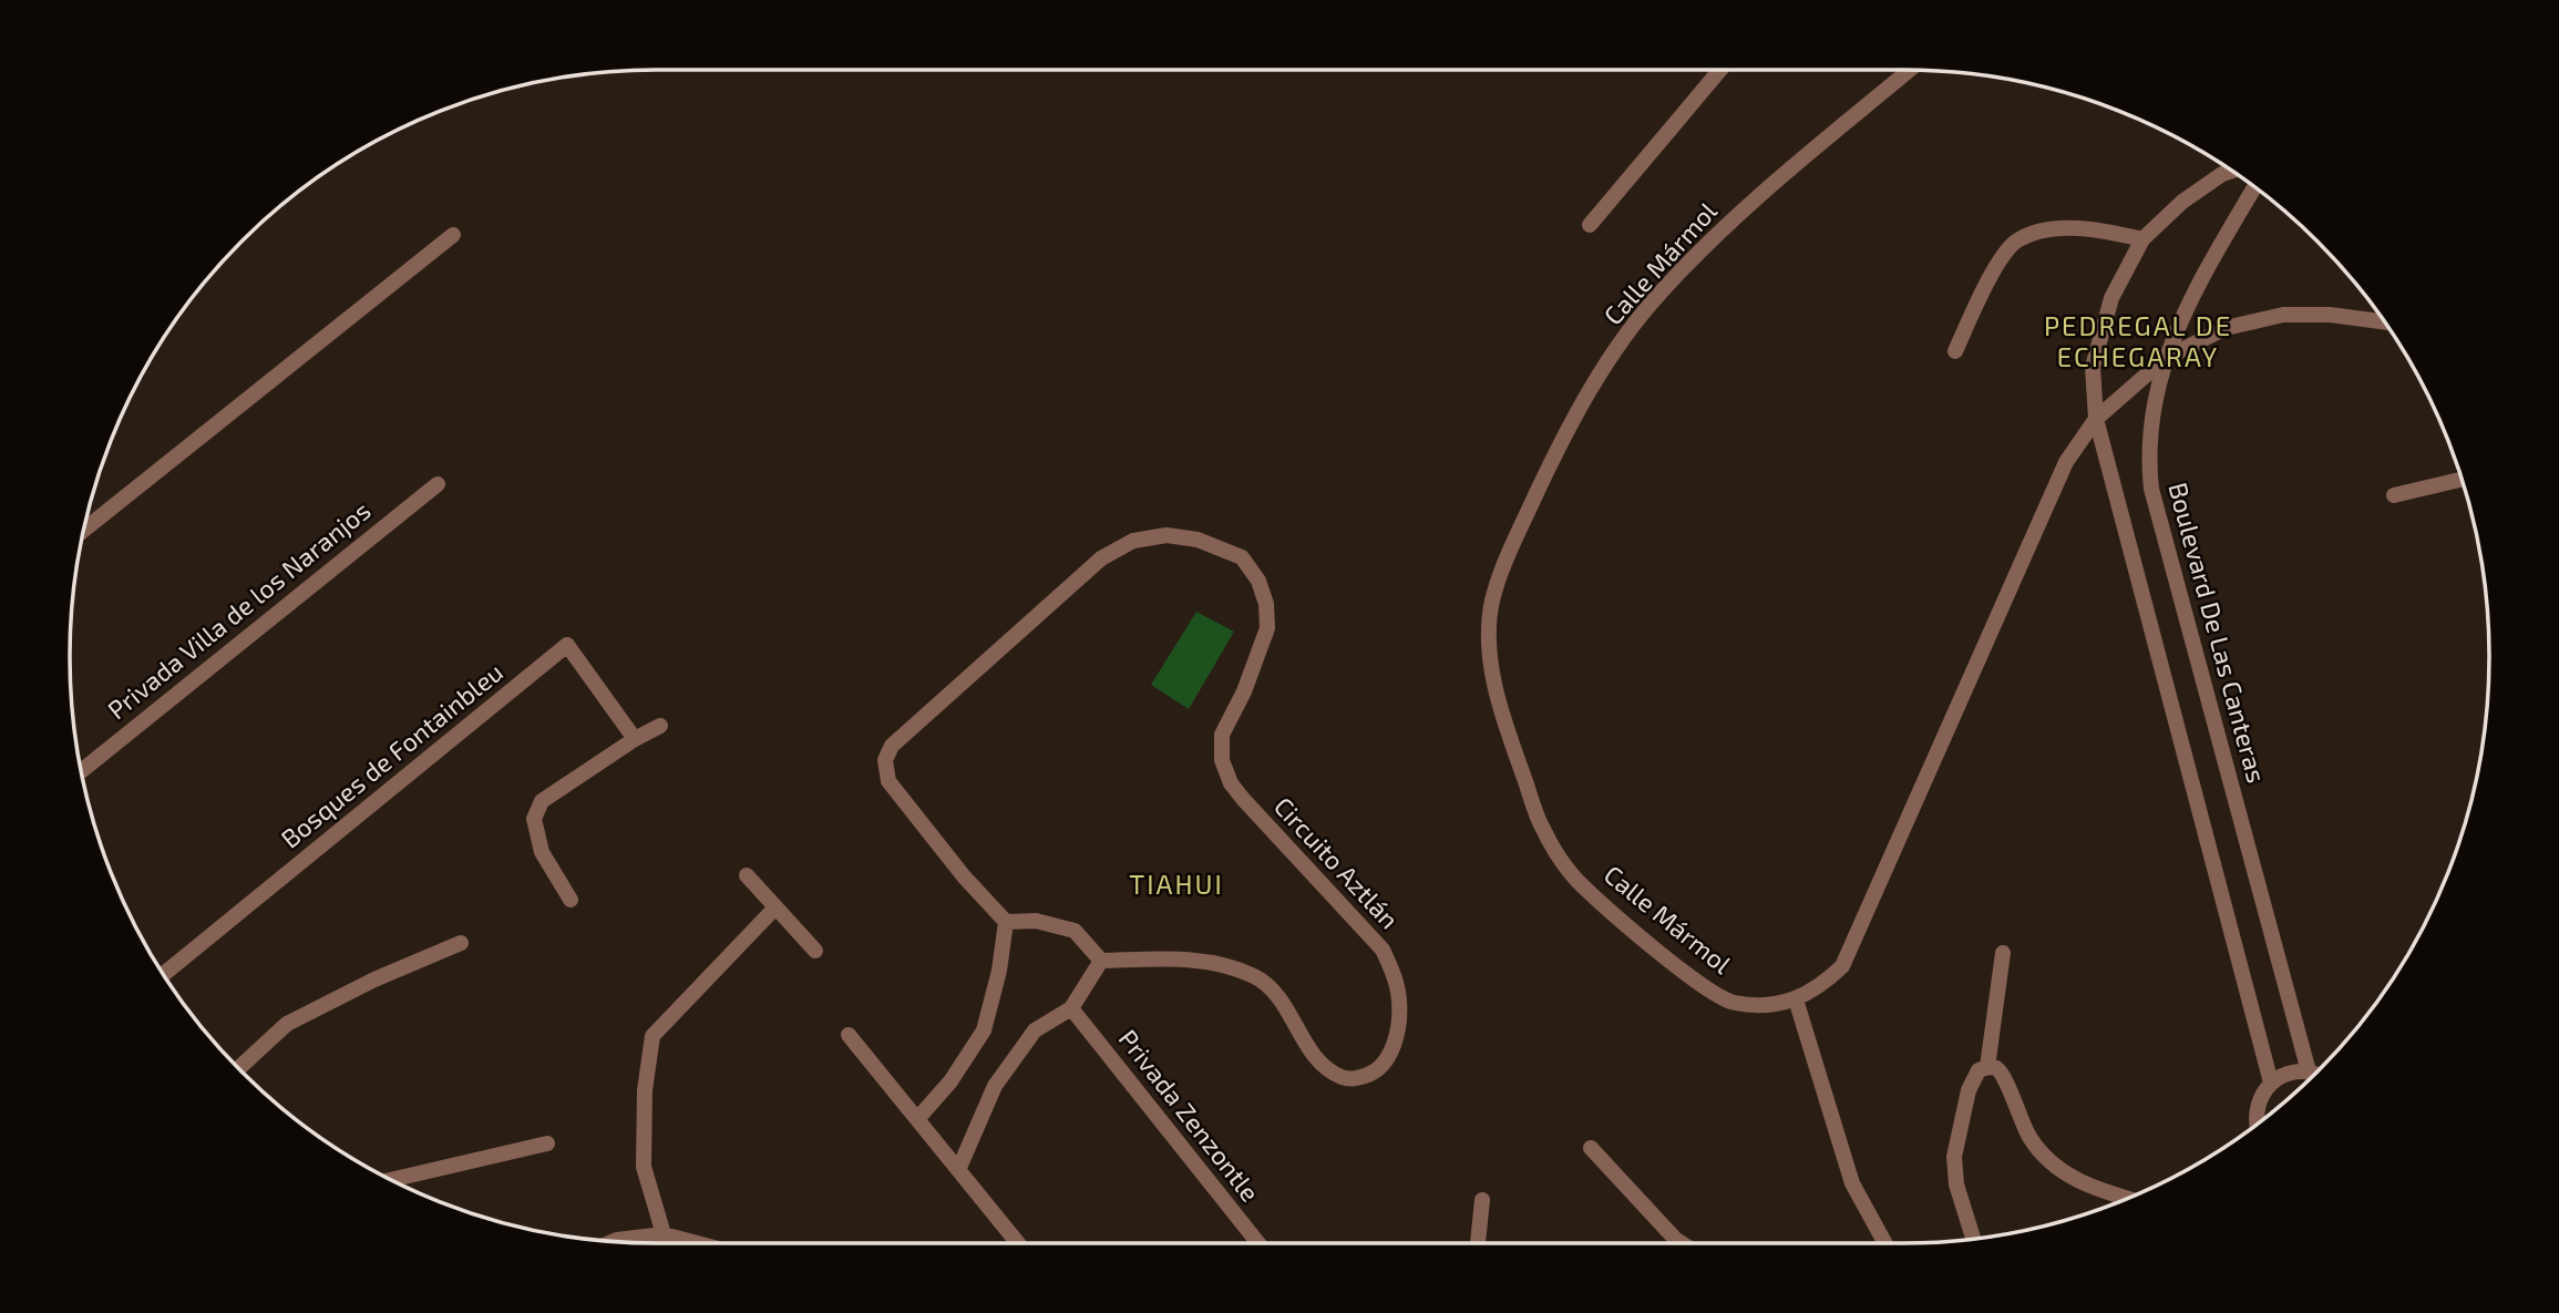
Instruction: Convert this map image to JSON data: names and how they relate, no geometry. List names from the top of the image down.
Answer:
{
  "streets": {
    "street": [
      "Calle Mármol",
      "Privada Villa de los Naranjos",
      "Boulevard De Las Canteras",
      "Bosques de Fontainbleu",
      "Circuito Aztlán",
      "Privada Zenzontle"
    ]
  },
  "crossings": [
    ["Calle Mármol", "Boulevard De Las Canteras"]
  ],
  "districts": ["PEDREGAL DE ECHEGARAY", "TIAHUI"]
}
